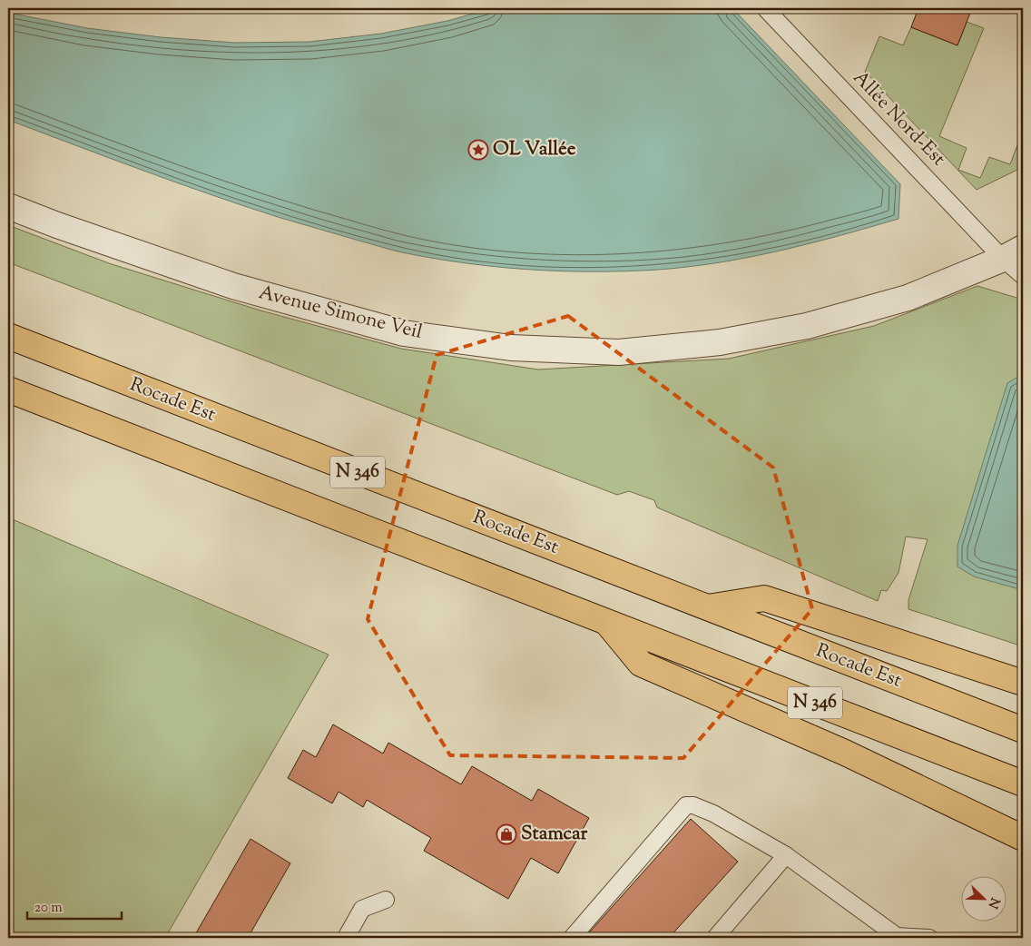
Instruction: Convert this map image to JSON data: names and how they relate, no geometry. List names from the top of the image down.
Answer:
{
  "streets": {
    "highway": ["Rocade Est", "N 346"],
    "street": ["Avenue Simone Veil"],
    "lane": ["Allée Nord-Est"]
  },
  "crossings": [
    ["Allée Nord-Est", "Avenue Simone Veil"]
  ],
  "places": {
    "place": ["OL Vallée"],
    "shop": ["Stamcar"]
  },
  "scale_bar": "20 m",
  "north": "bottom right"
}
